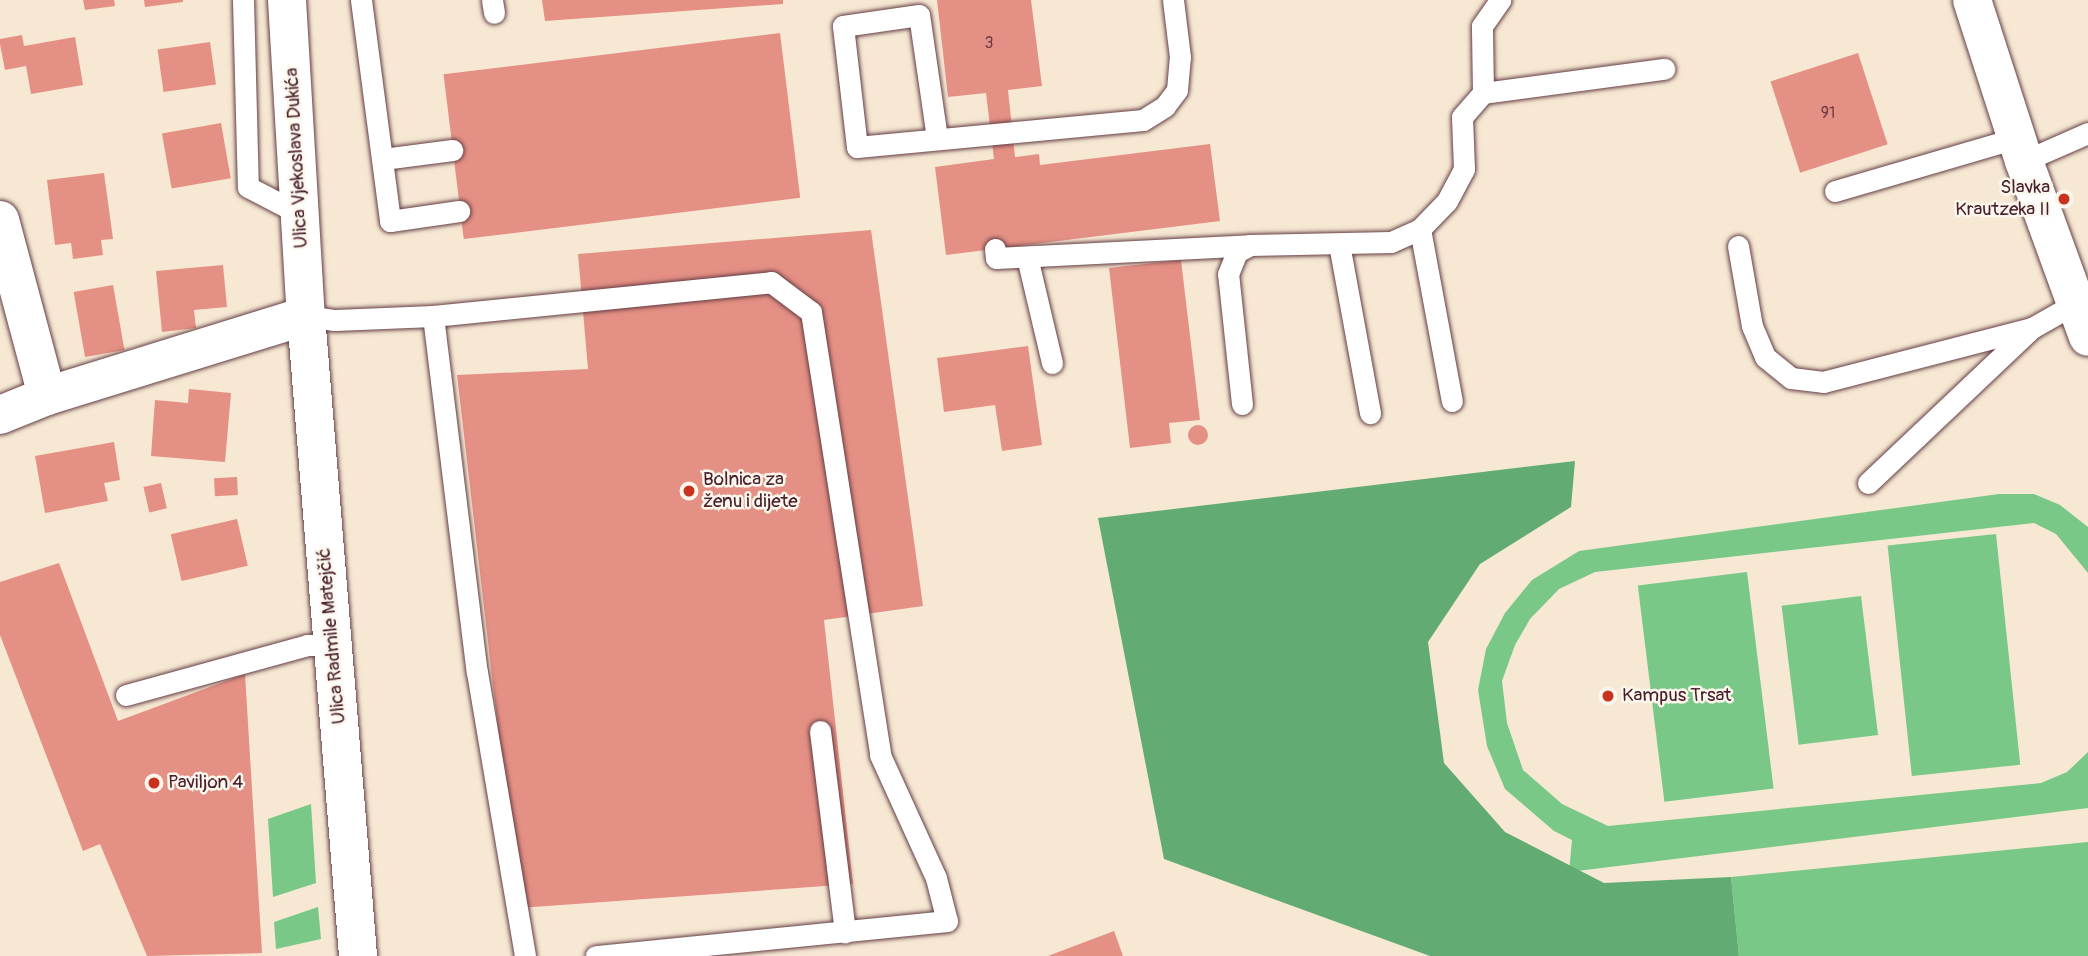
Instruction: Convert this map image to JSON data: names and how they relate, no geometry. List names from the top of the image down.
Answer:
{
  "streets": {
    "street": ["Ulica Vjekoslava Dukića", "Ulica Radmile Matejčić"]
  },
  "crossings": [
    ["Ulica Vjekoslava Dukića", "Ulica Radmile Matejčić"]
  ],
  "places": [
    "Slavka Krautzeka II",
    "Bolnica za ženu i dijete",
    "Kampus Trsat",
    "Paviljon 4"
  ],
  "house_numbers": ["3", "91"]
}
